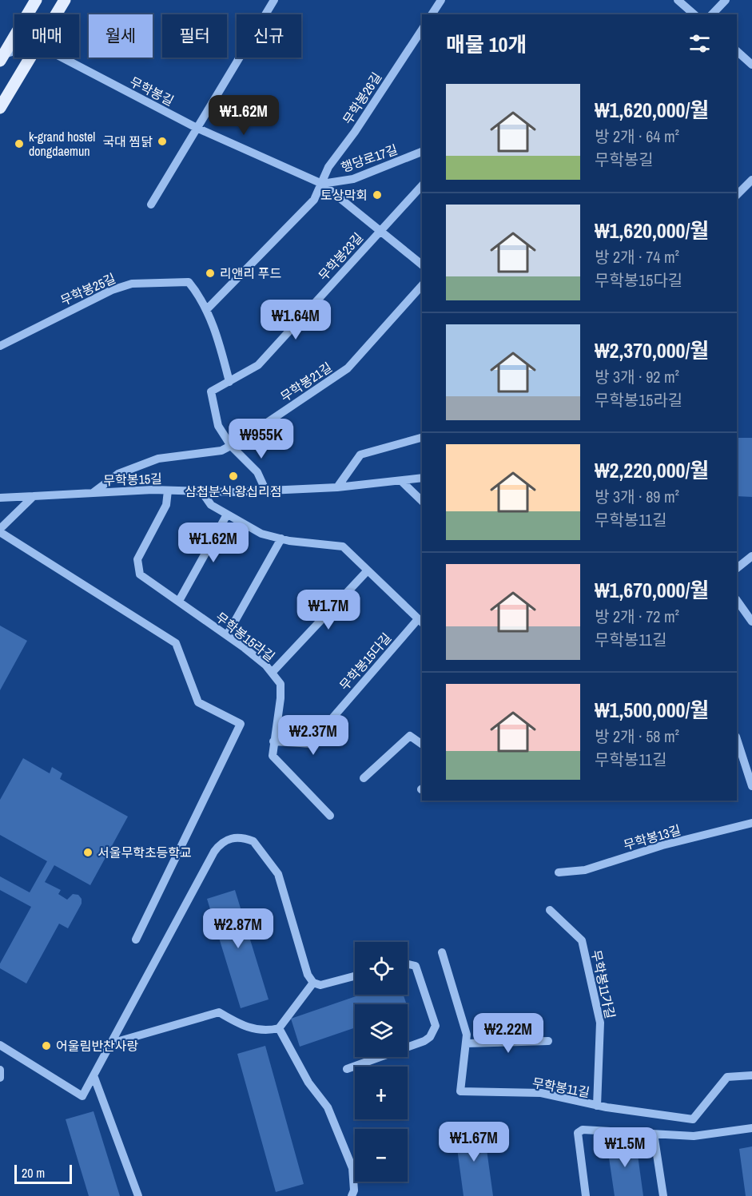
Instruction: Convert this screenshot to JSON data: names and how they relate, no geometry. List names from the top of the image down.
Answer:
{
  "streets": {
    "street": [
      "무학봉길",
      "무학봉26길",
      "행당로17길",
      "무학봉23길",
      "무학봉25길",
      "무학봉21길",
      "무학봉15길",
      "무학봉15라길",
      "무학봉15다길",
      "무학봉13길",
      "무학봉11가길",
      "무학봉11길"
    ]
  },
  "crossings": [
    ["무학봉길", "무학봉26길"],
    ["무학봉길", "행당로17길"],
    ["무학봉길", "무학봉23길"],
    ["무학봉26길", "행당로17길"],
    ["무학봉23길", "무학봉25길"],
    ["무학봉23길", "무학봉21길"],
    ["무학봉21길", "무학봉15길"],
    ["무학봉15길", "무학봉15라길"],
    ["무학봉15길", "무학봉15다길"],
    ["무학봉15라길", "무학봉15다길"],
    ["무학봉11가길", "무학봉11길"]
  ],
  "places": [
    "국대 찜닭",
    "k-grand hostel dongdaemun",
    "토상막회",
    "리앤리 푸드",
    "삼첩분식 왕십리점",
    "서울무학초등학교",
    "어울림반찬사랑"
  ],
  "scale_bar": "20 m",
  "page": {
    "chip": [
      "매매",
      "월세",
      "필터",
      "신규"
    ],
    "heading": "매물 10개",
    "list": [
      {
        "name": "₩1,620,000/월",
        "note": "방 2개 · 64 m² · 무학봉길"
      },
      {
        "name": "₩1,620,000/월",
        "note": "방 2개 · 74 m² · 무학봉15다길"
      },
      {
        "name": "₩2,370,000/월",
        "note": "방 3개 · 92 m² · 무학봉15라길"
      },
      {
        "name": "₩2,220,000/월",
        "note": "방 3개 · 89 m² · 무학봉11길"
      },
      {
        "name": "₩1,670,000/월",
        "note": "방 2개 · 72 m² · 무학봉11길"
      },
      {
        "name": "₩1,500,000/월",
        "note": "방 2개 · 58 m² · 무학봉11길"
      }
    ],
    "price": [
      "₩1.62M",
      "₩1.64M",
      "₩955K",
      "₩1.62M",
      "₩1.7M",
      "₩2.37M",
      "₩2.87M",
      "₩2.22M",
      "₩1.67M",
      "₩1.5M"
    ],
    "map_buttons": ["+", "−"],
    "scale": "20 m"
  }
}
